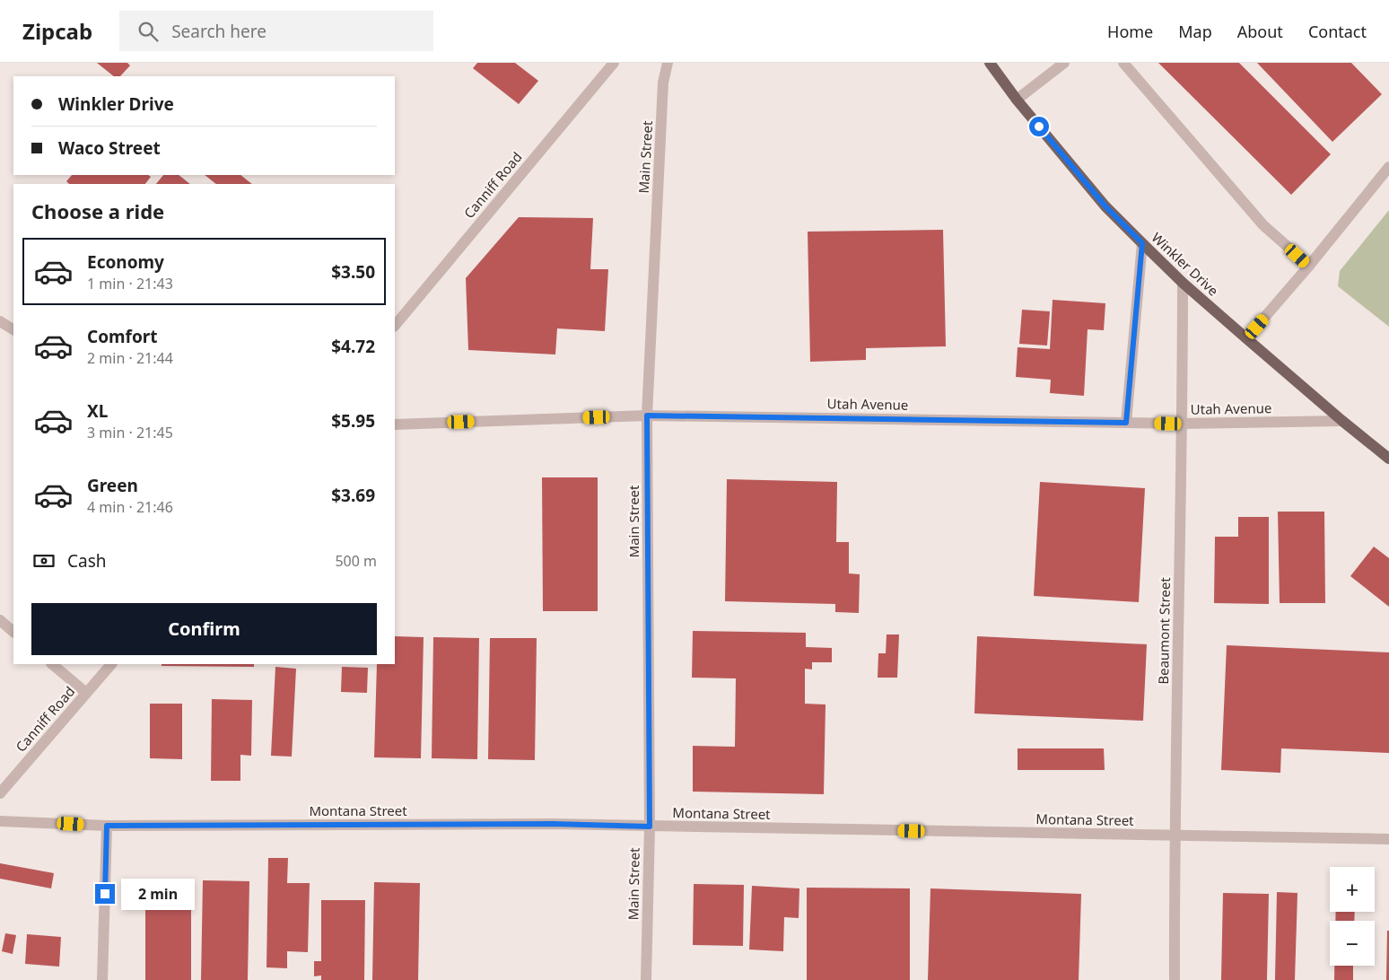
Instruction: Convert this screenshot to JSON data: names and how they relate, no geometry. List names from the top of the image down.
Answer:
{
  "streets": {
    "main road": ["Winkler Drive"],
    "street": [
      "Main Street",
      "Canniff Road",
      "Utah Avenue",
      "Beaumont Street",
      "Montana Street"
    ]
  },
  "crossings": [
    ["Main Street", "Utah Avenue"],
    ["Main Street", "Montana Street"],
    ["Winkler Drive", "Utah Avenue"],
    ["Winkler Drive", "Beaumont Street"],
    ["Utah Avenue", "Beaumont Street"],
    ["Beaumont Street", "Montana Street"]
  ],
  "page": {
    "header": "Zipcab",
    "search": "Search here",
    "nav": [
      "Home",
      "Map",
      "About",
      "Contact"
    ],
    "banner": ["Winkler Drive", "Waco Street"],
    "heading": "Choose a ride",
    "list": [
      {
        "name": "Economy",
        "note": "1 min · 21:43",
        "value": "$3.50"
      },
      {
        "name": "Comfort",
        "note": "2 min · 21:44",
        "value": "$4.72"
      },
      {
        "name": "XL",
        "note": "3 min · 21:45",
        "value": "$5.95"
      },
      {
        "name": "Green",
        "note": "4 min · 21:46",
        "value": "$3.69"
      }
    ],
    "pay": ["Cash", "500 m"],
    "buttons": "Confirm",
    "map_buttons": ["+", "−"],
    "bubble": "2 min"
  }
}
